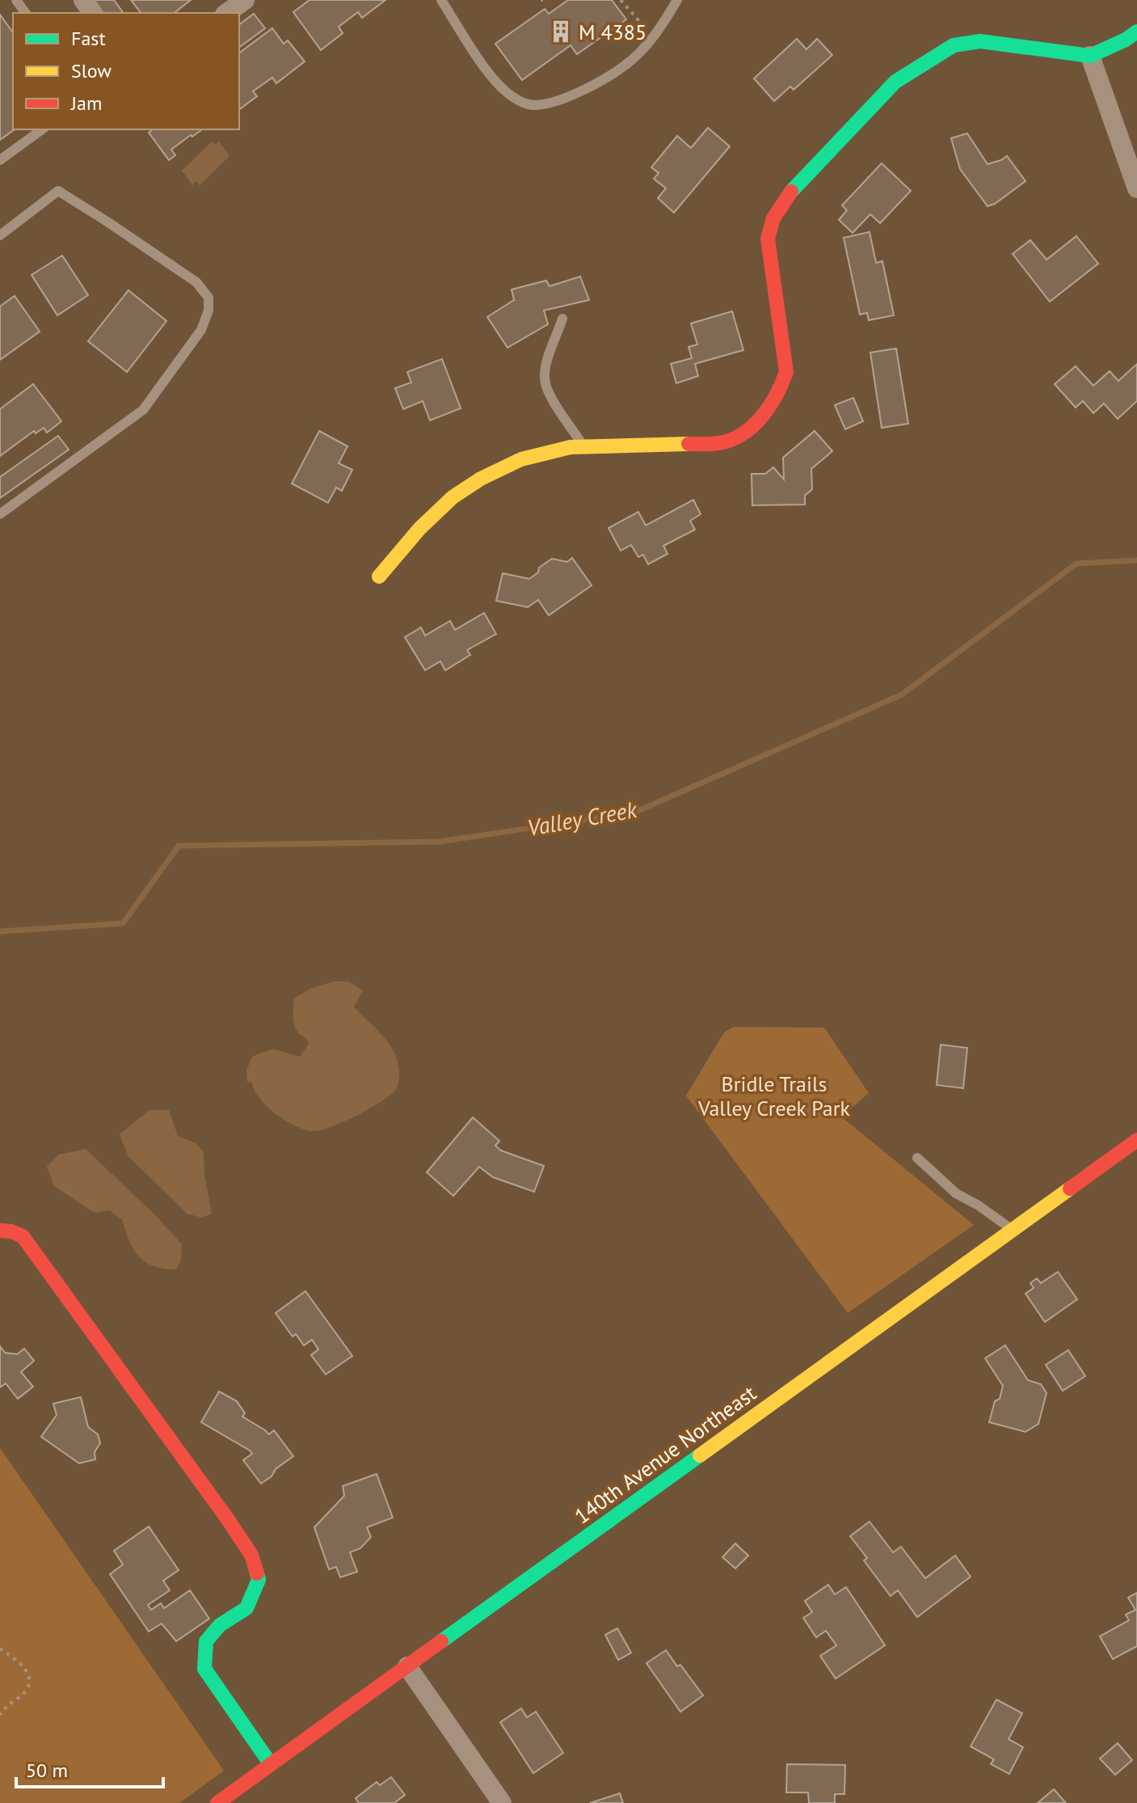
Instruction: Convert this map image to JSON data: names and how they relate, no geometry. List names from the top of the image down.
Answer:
{
  "streets": {
    "street": ["140th Avenue Northeast"]
  },
  "water": ["Valley Creek"],
  "parks": ["Bridle Trails Valley Creek Park"],
  "places": {
    "building": ["M 4385"]
  },
  "legend": ["Fast", "Slow", "Jam"],
  "scale_bar": "50 m"
}
